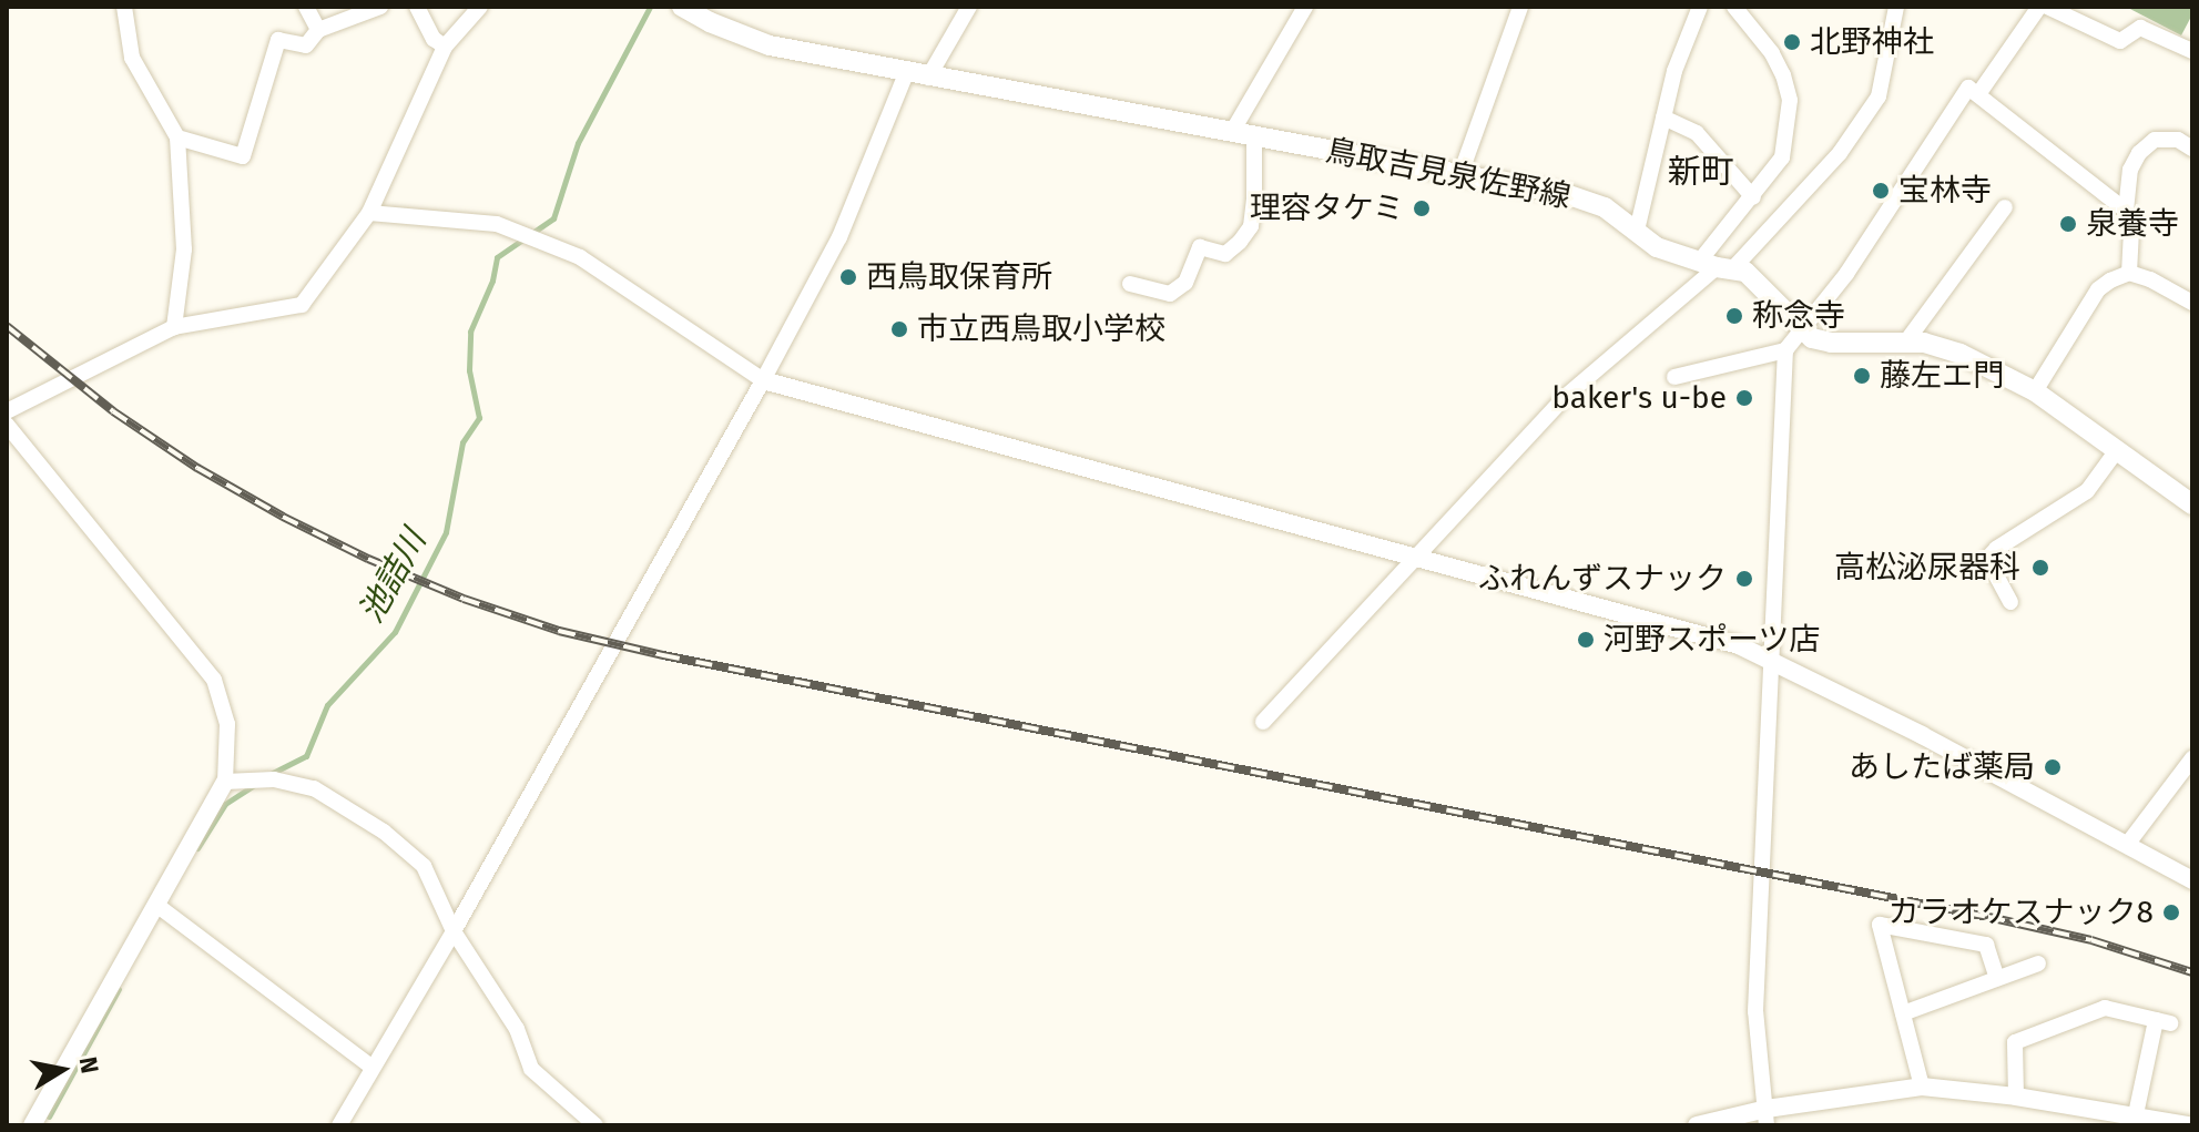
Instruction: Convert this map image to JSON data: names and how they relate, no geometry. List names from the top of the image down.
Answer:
{
  "streets": {
    "main road": ["鳥取吉見泉佐野線"]
  },
  "districts": ["新町"],
  "water": ["池詰川"],
  "places": [
    "北野神社",
    "宝林寺",
    "理容タケミ",
    "泉養寺",
    "西鳥取保育所",
    "称念寺",
    "市立西鳥取小学校",
    "藤左エ門",
    "baker's u-be",
    "高松泌尿器科",
    "ふれんずスナック",
    "河野スポーツ店",
    "あしたば薬局",
    "カラオケスナック8"
  ],
  "north": "right"
}
